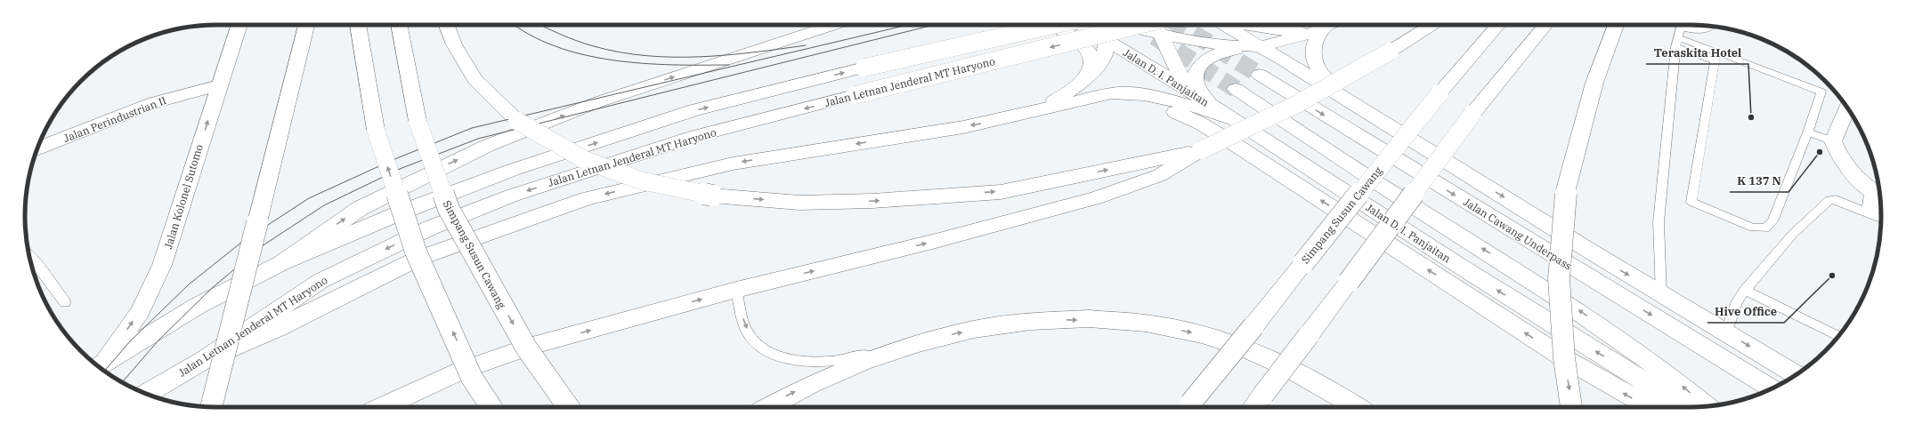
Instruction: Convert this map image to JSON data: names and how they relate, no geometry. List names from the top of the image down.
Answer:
{
  "streets": {
    "main road": [
      "Jalan D. I. Panjaitan",
      "Jalan Letnan Jenderal MT Haryono",
      "Jalan Perindustrian II",
      "Jalan Kolonel Sutomo",
      "Simpang Susun Cawang",
      "Jalan Cawang Underpass"
    ]
  },
  "crossings": [
    ["Jalan Letnan Jenderal MT Haryono", "Jalan Kolonel Sutomo"],
    ["Jalan Perindustrian II", "Jalan Kolonel Sutomo"]
  ],
  "places": ["Teraskita Hotel", "K 137 N", "Hive Office"]
}
